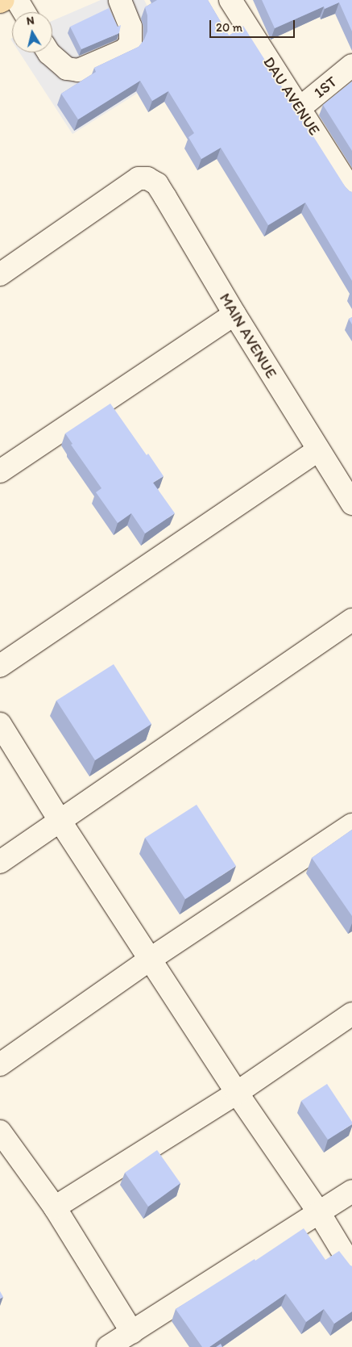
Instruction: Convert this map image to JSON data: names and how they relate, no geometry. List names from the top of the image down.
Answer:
{
  "streets": {
    "street": ["1ST", "DAU AVENUE", "MAIN AVENUE"]
  },
  "crossings": [
    ["1ST", "DAU AVENUE"]
  ],
  "scale_bar": "20 m",
  "north": "top"
}
